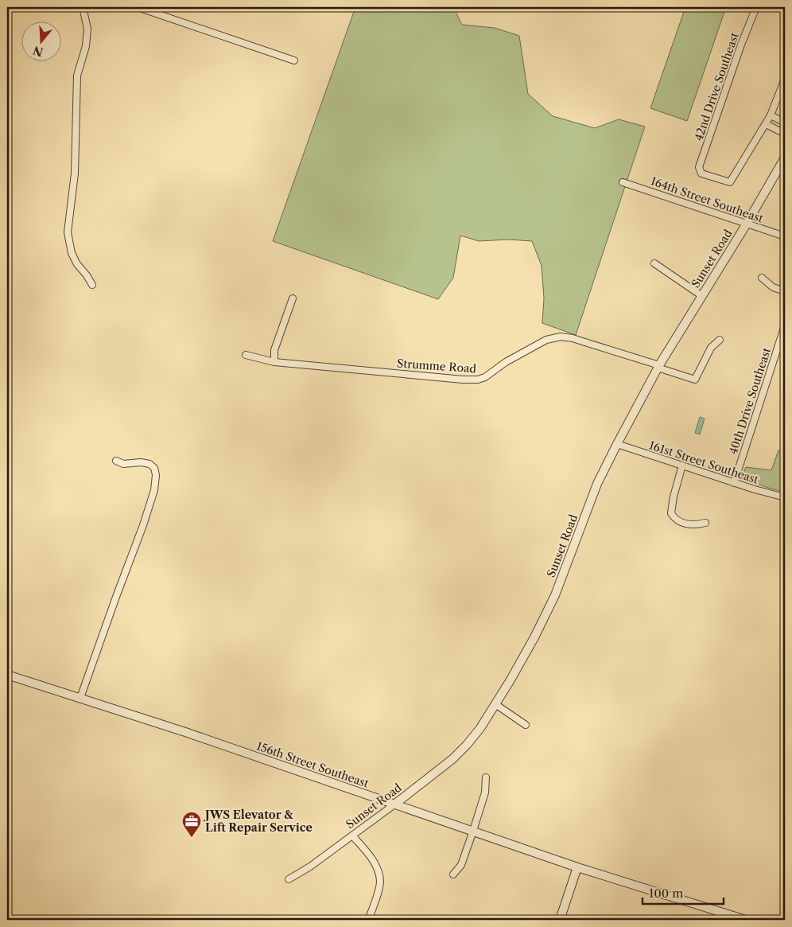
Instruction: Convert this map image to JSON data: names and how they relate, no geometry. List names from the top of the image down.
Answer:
{
  "streets": {
    "street": [
      "42nd Drive Southeast",
      "164th Street Southeast",
      "Sunset Road",
      "Strumme Road",
      "40th Drive Southeast",
      "161st Street Southeast",
      "156th Street Southeast"
    ]
  },
  "crossings": [
    ["164th Street Southeast", "Sunset Road"],
    ["Sunset Road", "Strumme Road"],
    ["Sunset Road", "161st Street Southeast"],
    ["Sunset Road", "156th Street Southeast"],
    ["40th Drive Southeast", "161st Street Southeast"]
  ],
  "places": {
    "office": ["JWS Elevator & Lift Repair Service"]
  },
  "scale_bar": "100 m",
  "north": "bottom"
}
